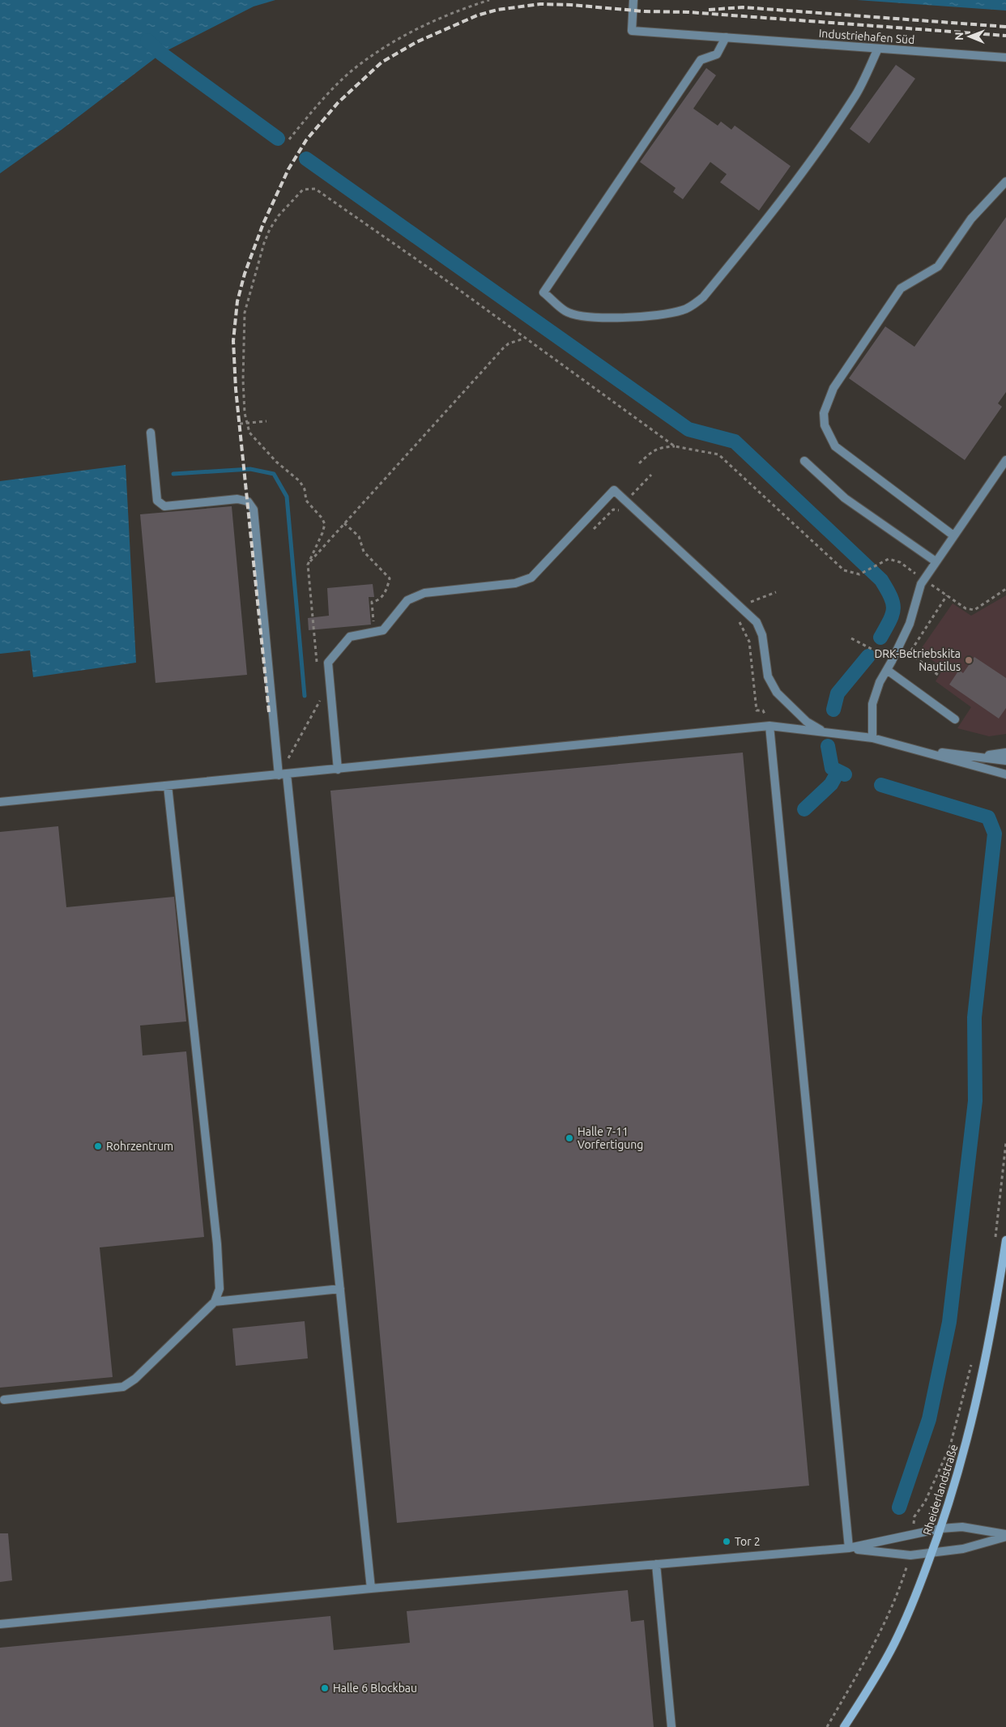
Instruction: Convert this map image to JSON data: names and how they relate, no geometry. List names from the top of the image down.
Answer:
{
  "streets": {
    "main road": ["Rheiderlandstraße"],
    "street": ["Industriehafen Süd"]
  },
  "places": [
    "DRK-Betriebskita Nautilus",
    "Halle 7-11 Vorfertigung",
    "Rohrzentrum",
    "Tor 2",
    "Halle 6 Blockbau"
  ],
  "north": "left"
}
